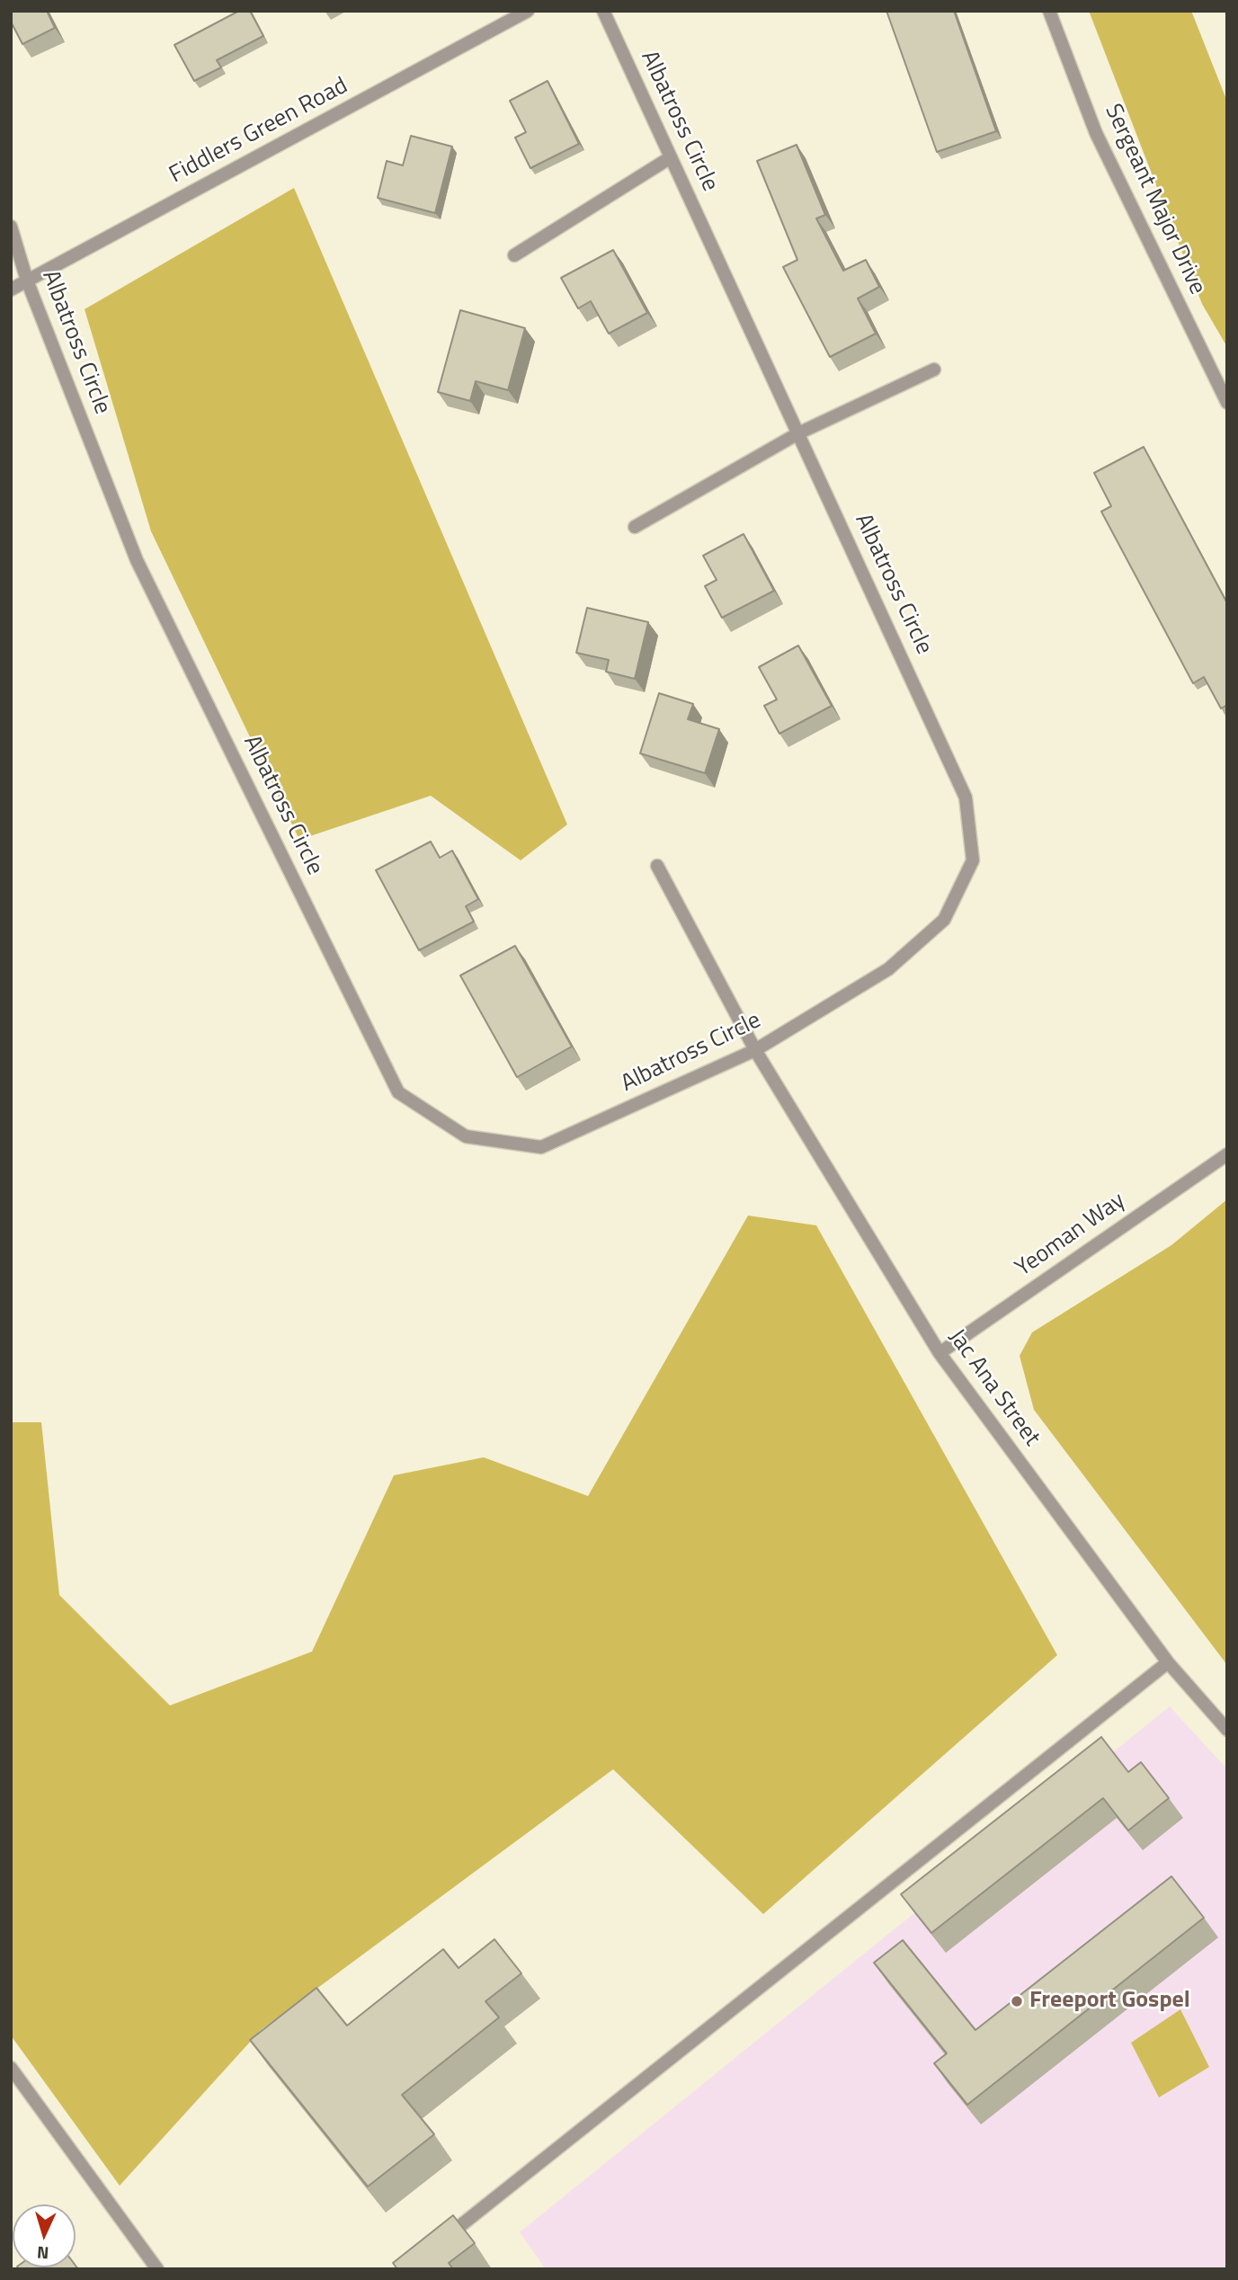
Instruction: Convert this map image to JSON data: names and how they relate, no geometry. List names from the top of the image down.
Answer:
{
  "streets": {
    "street": [
      "Albatross Circle",
      "Fiddlers Green Road",
      "Sergeant Major Drive",
      "Yeoman Way",
      "Jac Ana Street"
    ]
  },
  "crossings": [
    ["Albatross Circle", "Fiddlers Green Road"],
    ["Albatross Circle", "Jac Ana Street"],
    ["Yeoman Way", "Jac Ana Street"]
  ],
  "places": ["Freeport Gospel"],
  "north": "bottom"
}
